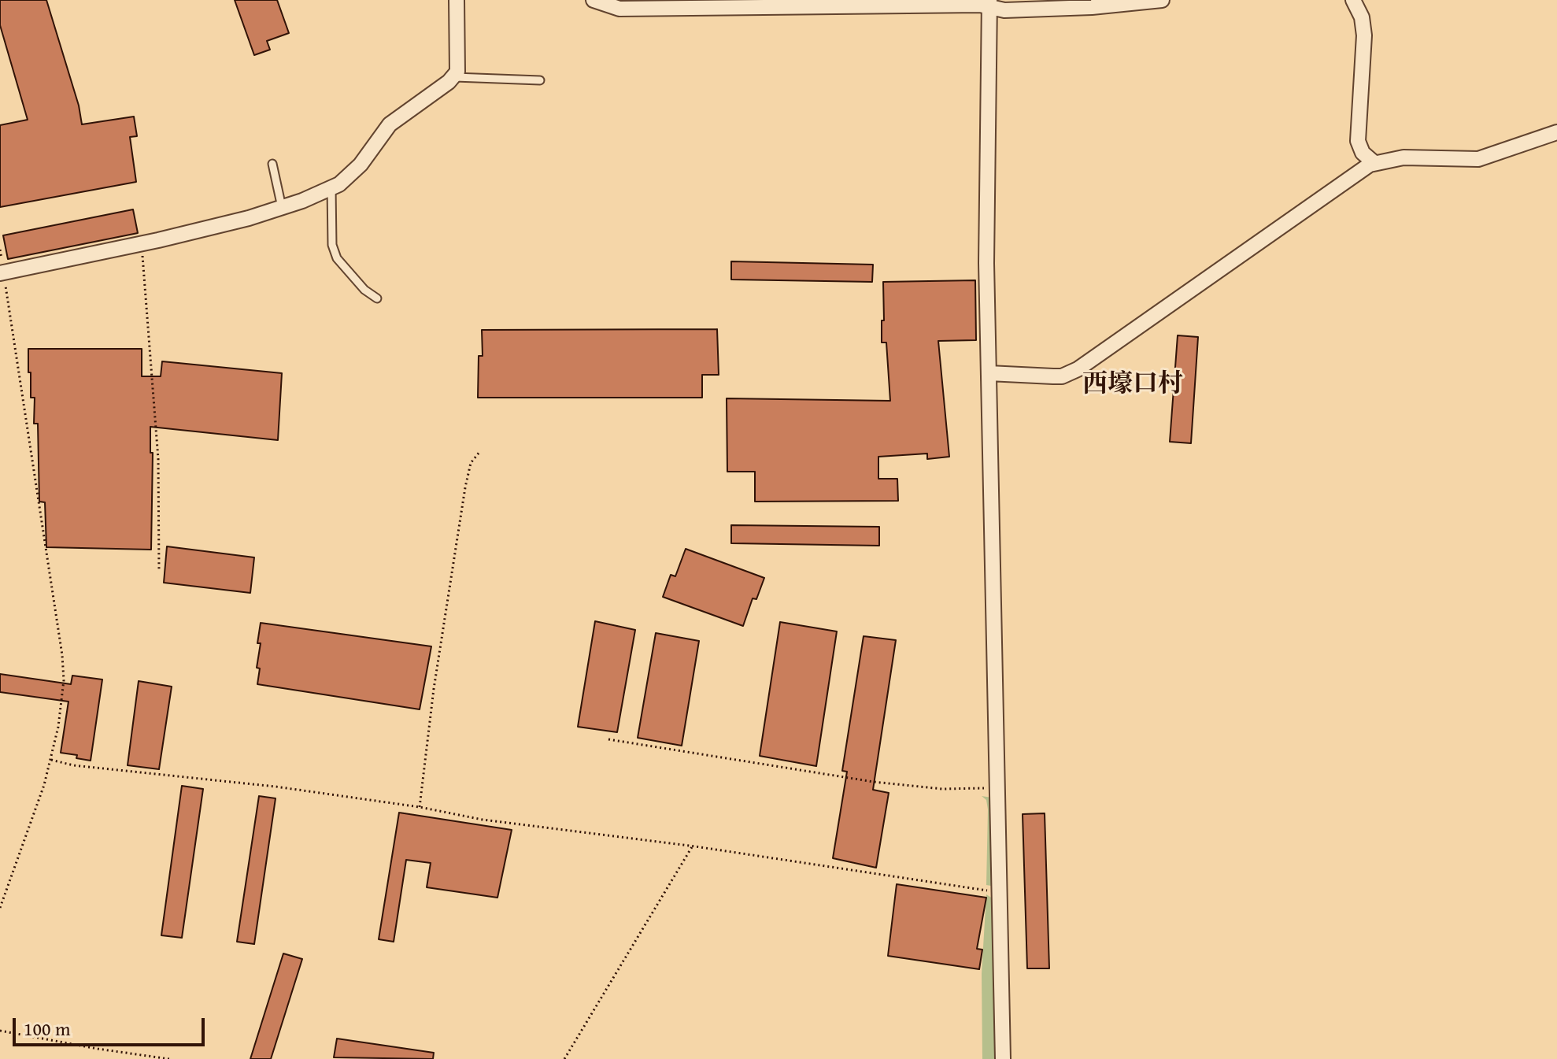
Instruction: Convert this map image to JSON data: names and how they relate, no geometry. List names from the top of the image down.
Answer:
{
  "districts": ["西壕口村"],
  "scale_bar": "100 m"
}
